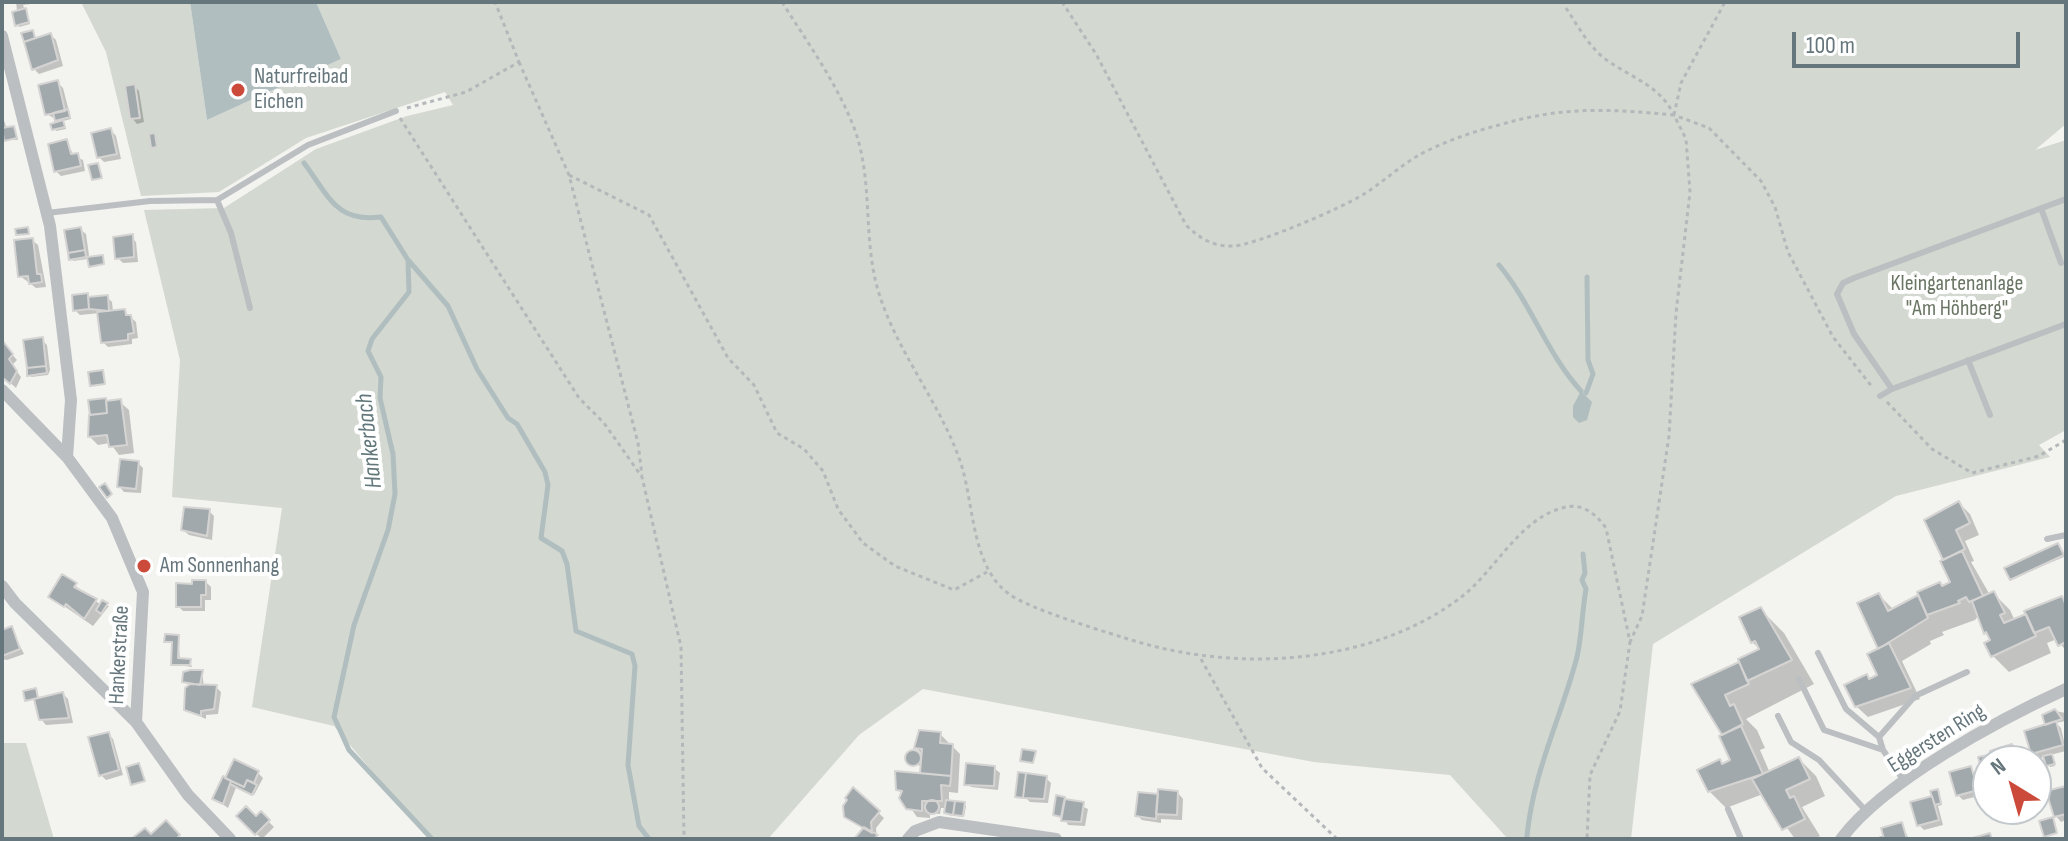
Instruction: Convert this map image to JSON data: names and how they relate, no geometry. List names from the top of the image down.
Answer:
{
  "streets": {
    "street": ["Hankerstraße", "Eggersten Ring"]
  },
  "water": ["Hankerbach"],
  "parks": ["Kleingartenanlage \"Am Höhberg\""],
  "places": ["Naturfreibad Eichen", "Am Sonnenhang"],
  "scale_bar": "100 m",
  "north": "top left"
}
